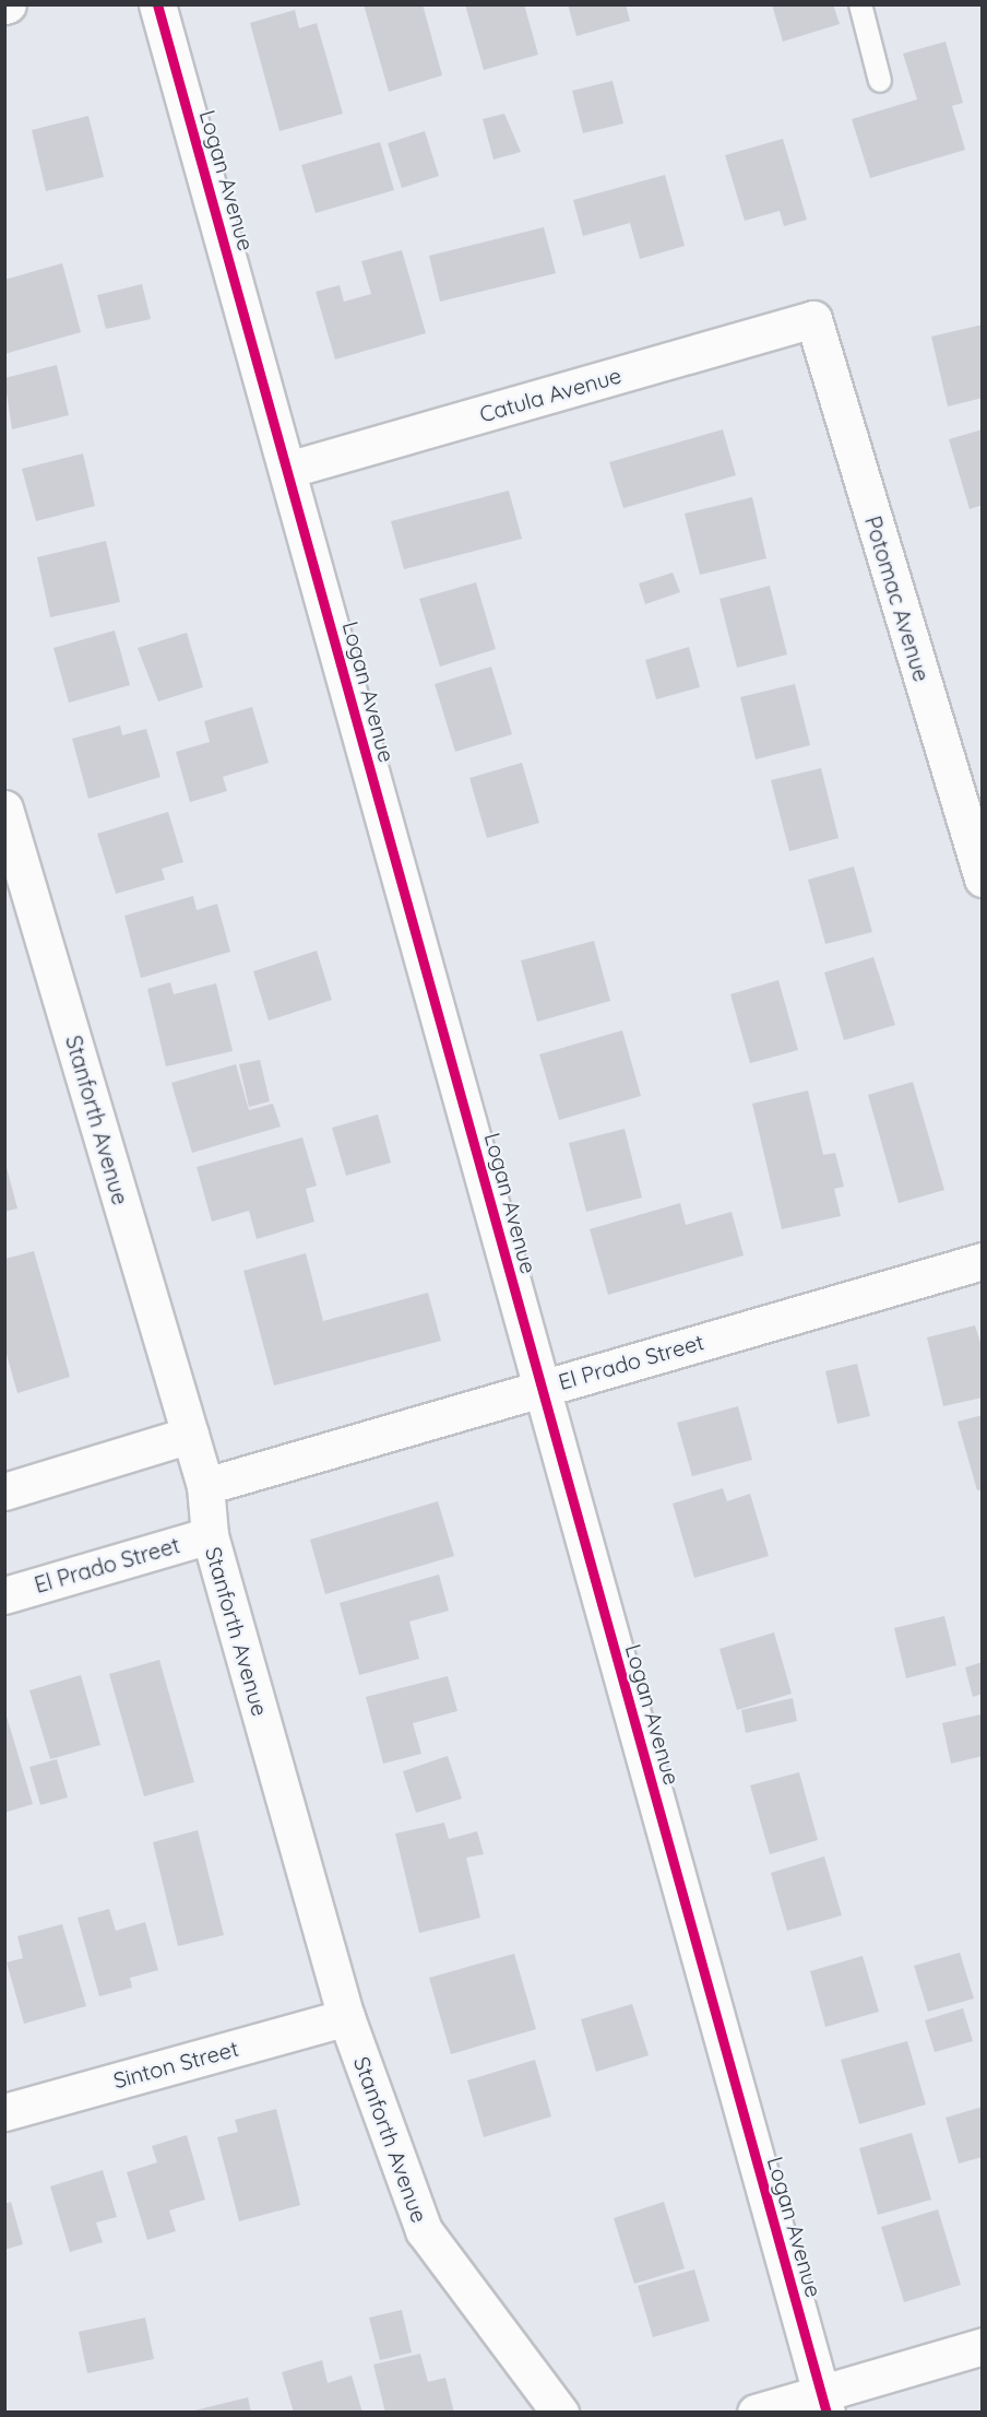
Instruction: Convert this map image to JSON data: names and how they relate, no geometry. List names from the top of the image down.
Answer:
{
  "streets": {
    "street": [
      "Logan Avenue",
      "Catula Avenue",
      "Potomac Avenue",
      "Stanforth Avenue",
      "El Prado Street",
      "Sinton Street"
    ]
  },
  "crossings": [
    ["Logan Avenue", "Catula Avenue"],
    ["Logan Avenue", "El Prado Street"],
    ["Catula Avenue", "Potomac Avenue"],
    ["Stanforth Avenue", "El Prado Street"],
    ["Stanforth Avenue", "Sinton Street"]
  ]
}
